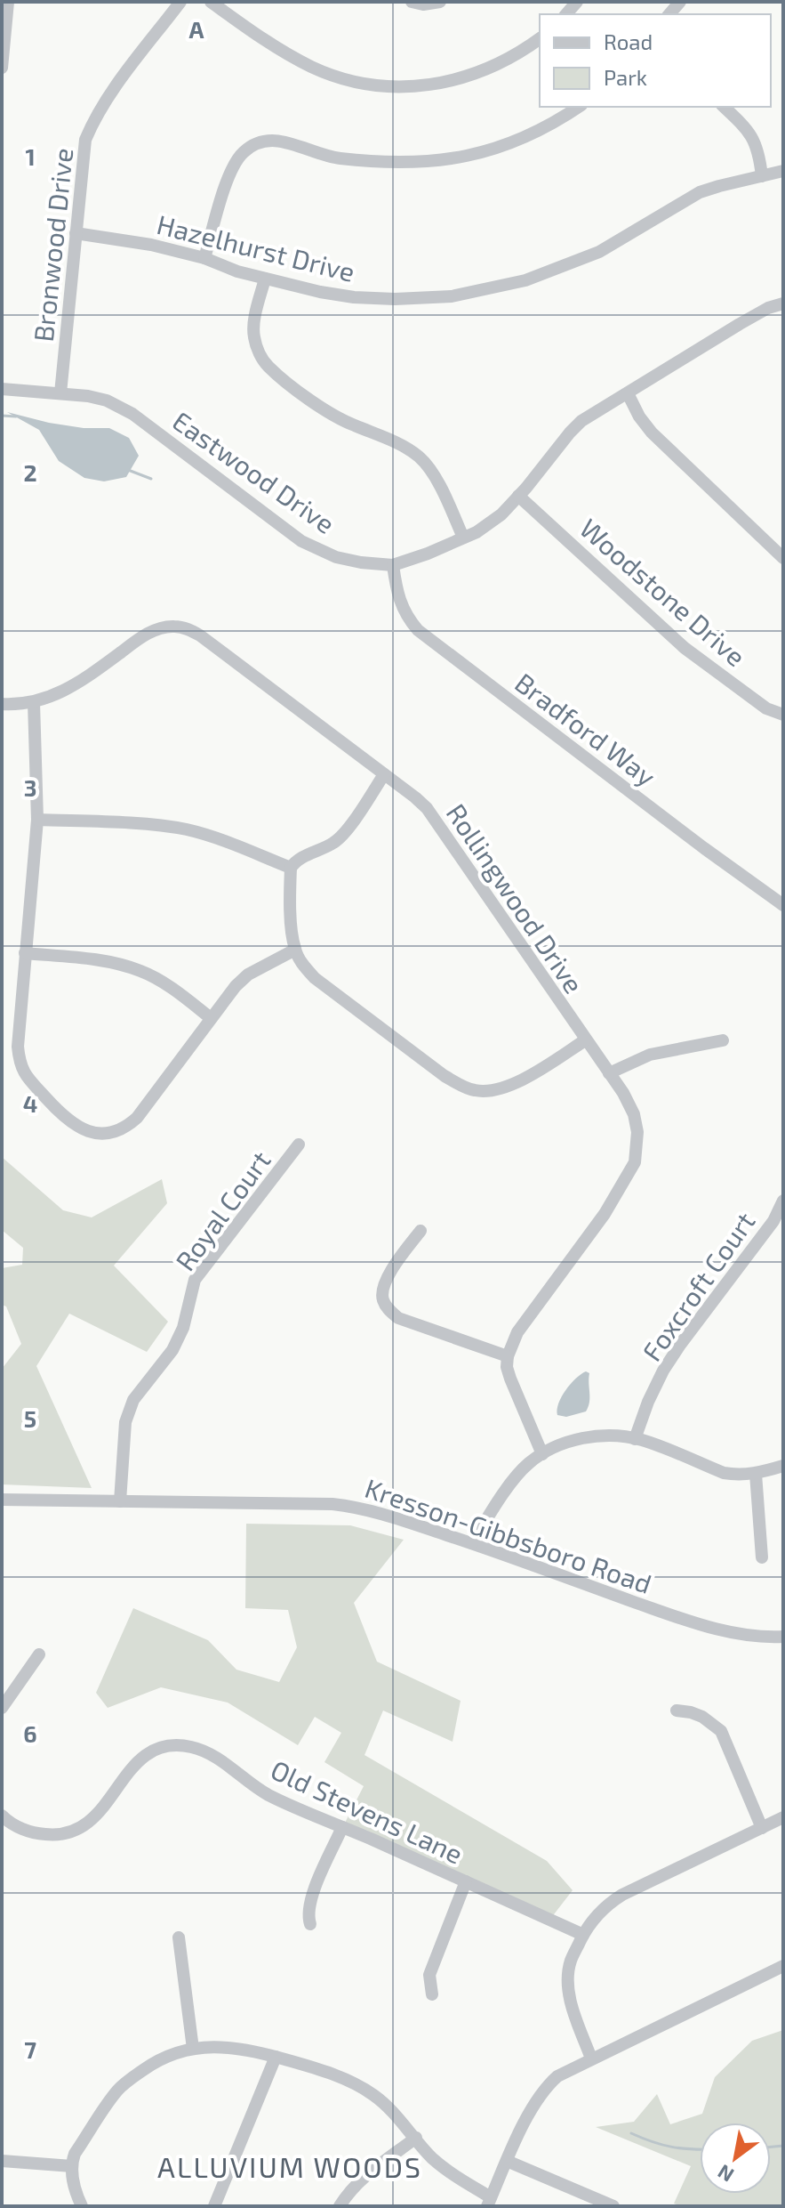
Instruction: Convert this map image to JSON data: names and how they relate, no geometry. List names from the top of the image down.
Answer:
{
  "streets": {
    "street": [
      "Bronwood Drive",
      "Hazelhurst Drive",
      "Eastwood Drive",
      "Woodstone Drive",
      "Bradford Way",
      "Rollingwood Drive",
      "Royal Court",
      "Foxcroft Court",
      "Kresson-Gibbsboro Road",
      "Old Stevens Lane"
    ]
  },
  "crossings": [
    ["Bronwood Drive", "Hazelhurst Drive"],
    ["Bronwood Drive", "Eastwood Drive"],
    ["Eastwood Drive", "Woodstone Drive"],
    ["Eastwood Drive", "Bradford Way"],
    ["Royal Court", "Kresson-Gibbsboro Road"]
  ],
  "districts": ["ALLUVIUM WOODS"],
  "legend": ["Road", "Park"],
  "north": "bottom left",
  "grid": {
    "columns": ["A"],
    "rows": [
      "1",
      "2",
      "3",
      "4",
      "5",
      "6",
      "7"
    ]
  }
}
